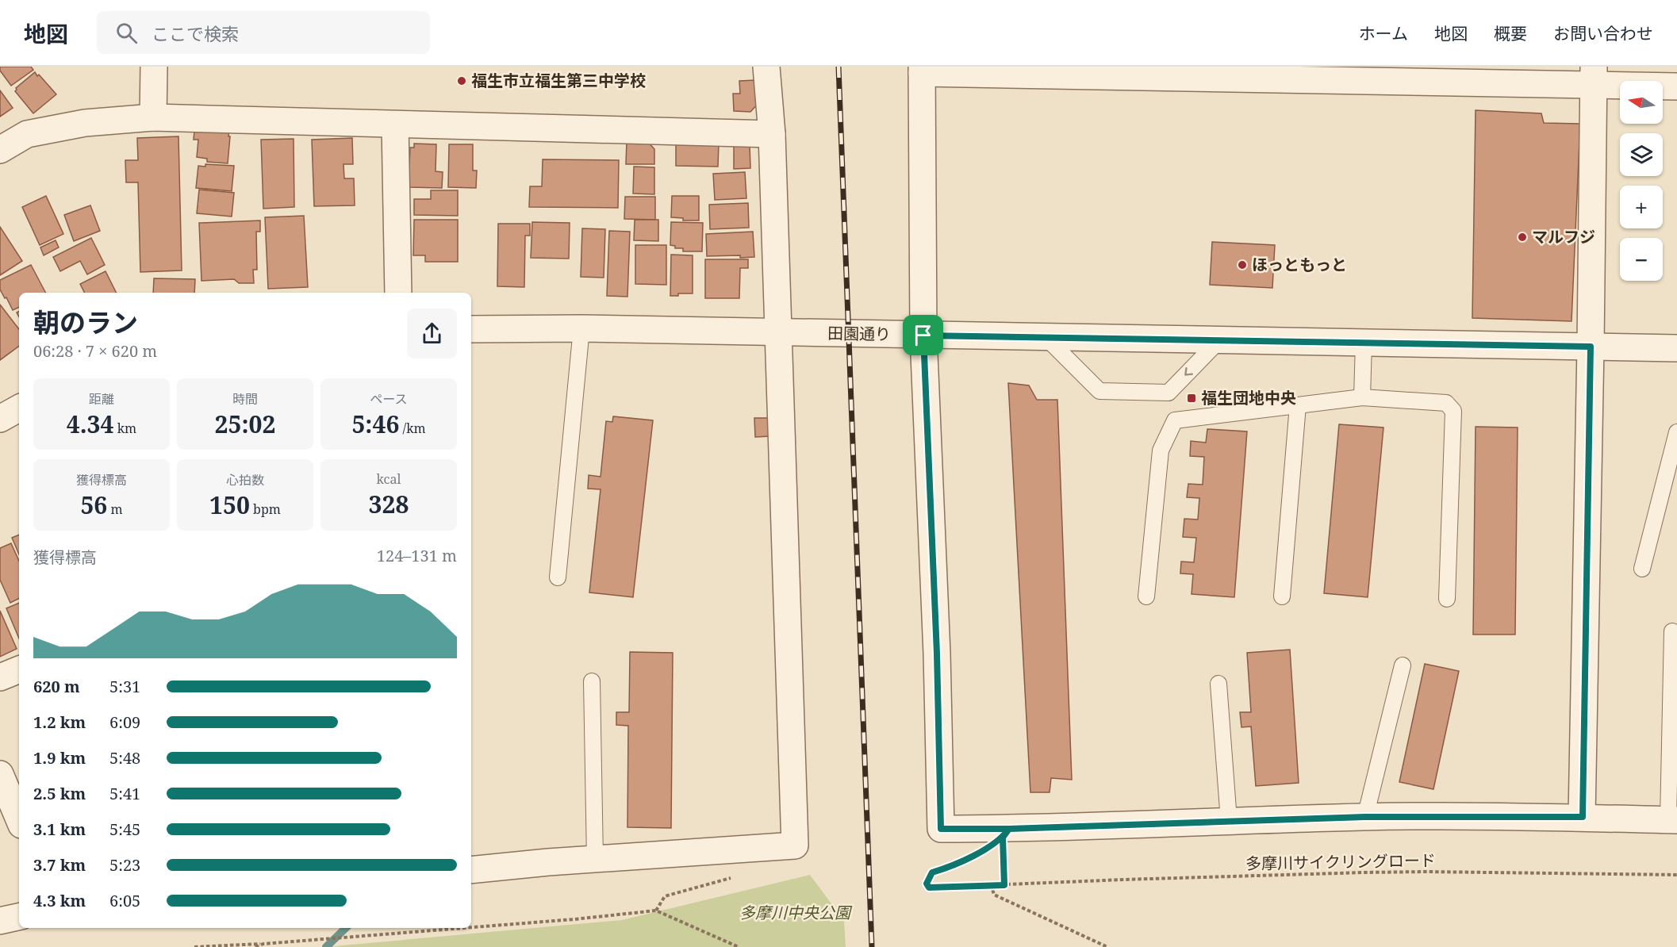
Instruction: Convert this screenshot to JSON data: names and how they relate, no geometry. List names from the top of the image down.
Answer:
{
  "streets": {
    "street": ["田園通り"],
    "path": ["多摩川サイクリングロード"]
  },
  "parks": ["多摩川中央公園"],
  "places": {
    "other": ["福生市立福生第三中学校", "マルフジ", "ほっともっと"],
    "transit": ["福生団地中央"]
  },
  "north": "left",
  "page": {
    "header": "地図",
    "search": "ここで検索",
    "nav": [
      "ホーム",
      "地図",
      "概要",
      "お問い合わせ"
    ],
    "map_buttons": ["+", "−"],
    "heading": ["朝のラン", "06:28 · 7 × 620 m"],
    "stats": [
      ["距離", "4.34 km"],
      ["時間", "25:02"],
      ["ペース", "5:46 /km"],
      ["獲得標高", "56 m"],
      ["心拍数", "150 bpm"],
      ["kcal", "328"]
    ],
    "chart": ["獲得標高", "124–131 m"],
    "list": [
      {
        "name": "620 m",
        "note": "5:31"
      },
      {
        "name": "1.2 km",
        "note": "6:09"
      },
      {
        "name": "1.9 km",
        "note": "5:48"
      },
      {
        "name": "2.5 km",
        "note": "5:41"
      },
      {
        "name": "3.1 km",
        "note": "5:45"
      },
      {
        "name": "3.7 km",
        "note": "5:23"
      },
      {
        "name": "4.3 km",
        "note": "6:05"
      }
    ]
  }
}
